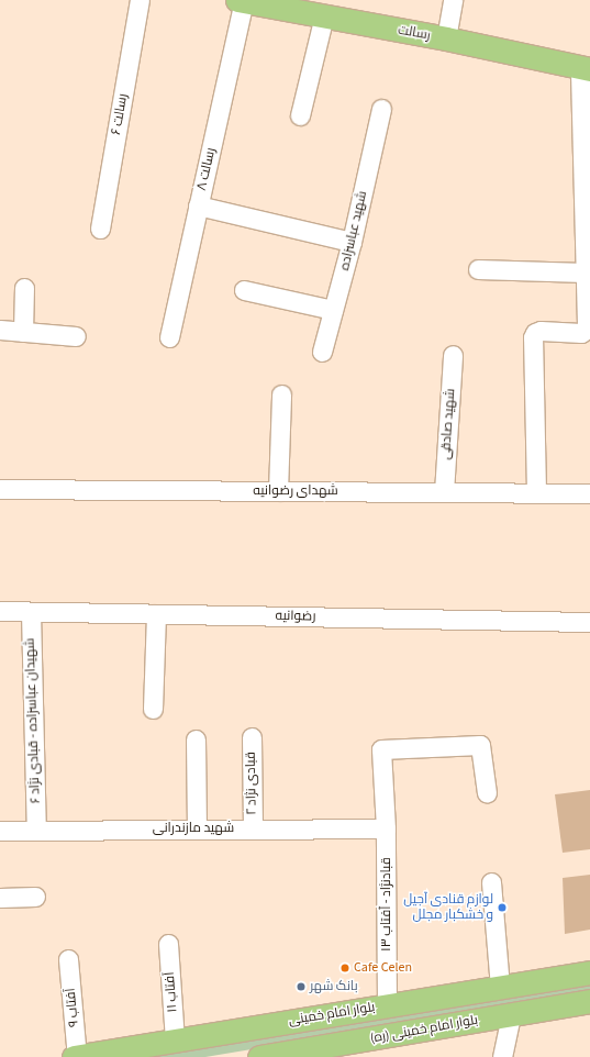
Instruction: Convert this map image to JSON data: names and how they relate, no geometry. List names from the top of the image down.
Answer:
{
  "streets": {
    "main road": ["رسالت", "بلوار امام خمینی", "بلوار امام خمینی (ره)"],
    "street": [
      "رسالت ۶",
      "رسالت ۸",
      "شهید عباسزاده",
      "شهید صادقی",
      "شهدای رضوانیه",
      "رضوانیه",
      "شهیدان عباسزاده - قبادی نژاد ۶",
      "قبادی نژاد ۲",
      "شهید مازندرانی",
      "قبادنژاد - آفتاب ۱۳",
      "آفتاب ۱۱",
      "آفتاب ۹"
    ]
  },
  "crossings": [
    ["رسالت", "رسالت ۸"],
    ["شهید صادقی", "شهدای رضوانیه"],
    ["رضوانیه", "شهیدان عباسزاده - قبادی نژاد ۶"],
    ["شهیدان عباسزاده - قبادی نژاد ۶", "شهید مازندرانی"],
    ["قبادی نژاد ۲", "شهید مازندرانی"],
    ["شهید مازندرانی", "قبادنژاد - آفتاب ۱۳"],
    ["قبادنژاد - آفتاب ۱۳", "بلوار امام خمینی"],
    ["آفتاب ۱۱", "بلوار امام خمینی"],
    ["آفتاب ۹", "بلوار امام خمینی"]
  ],
  "places": ["لوازم قنادی آجیل و خشکبار مجلل", "Cafe Celen", "بانک شهر"]
}
